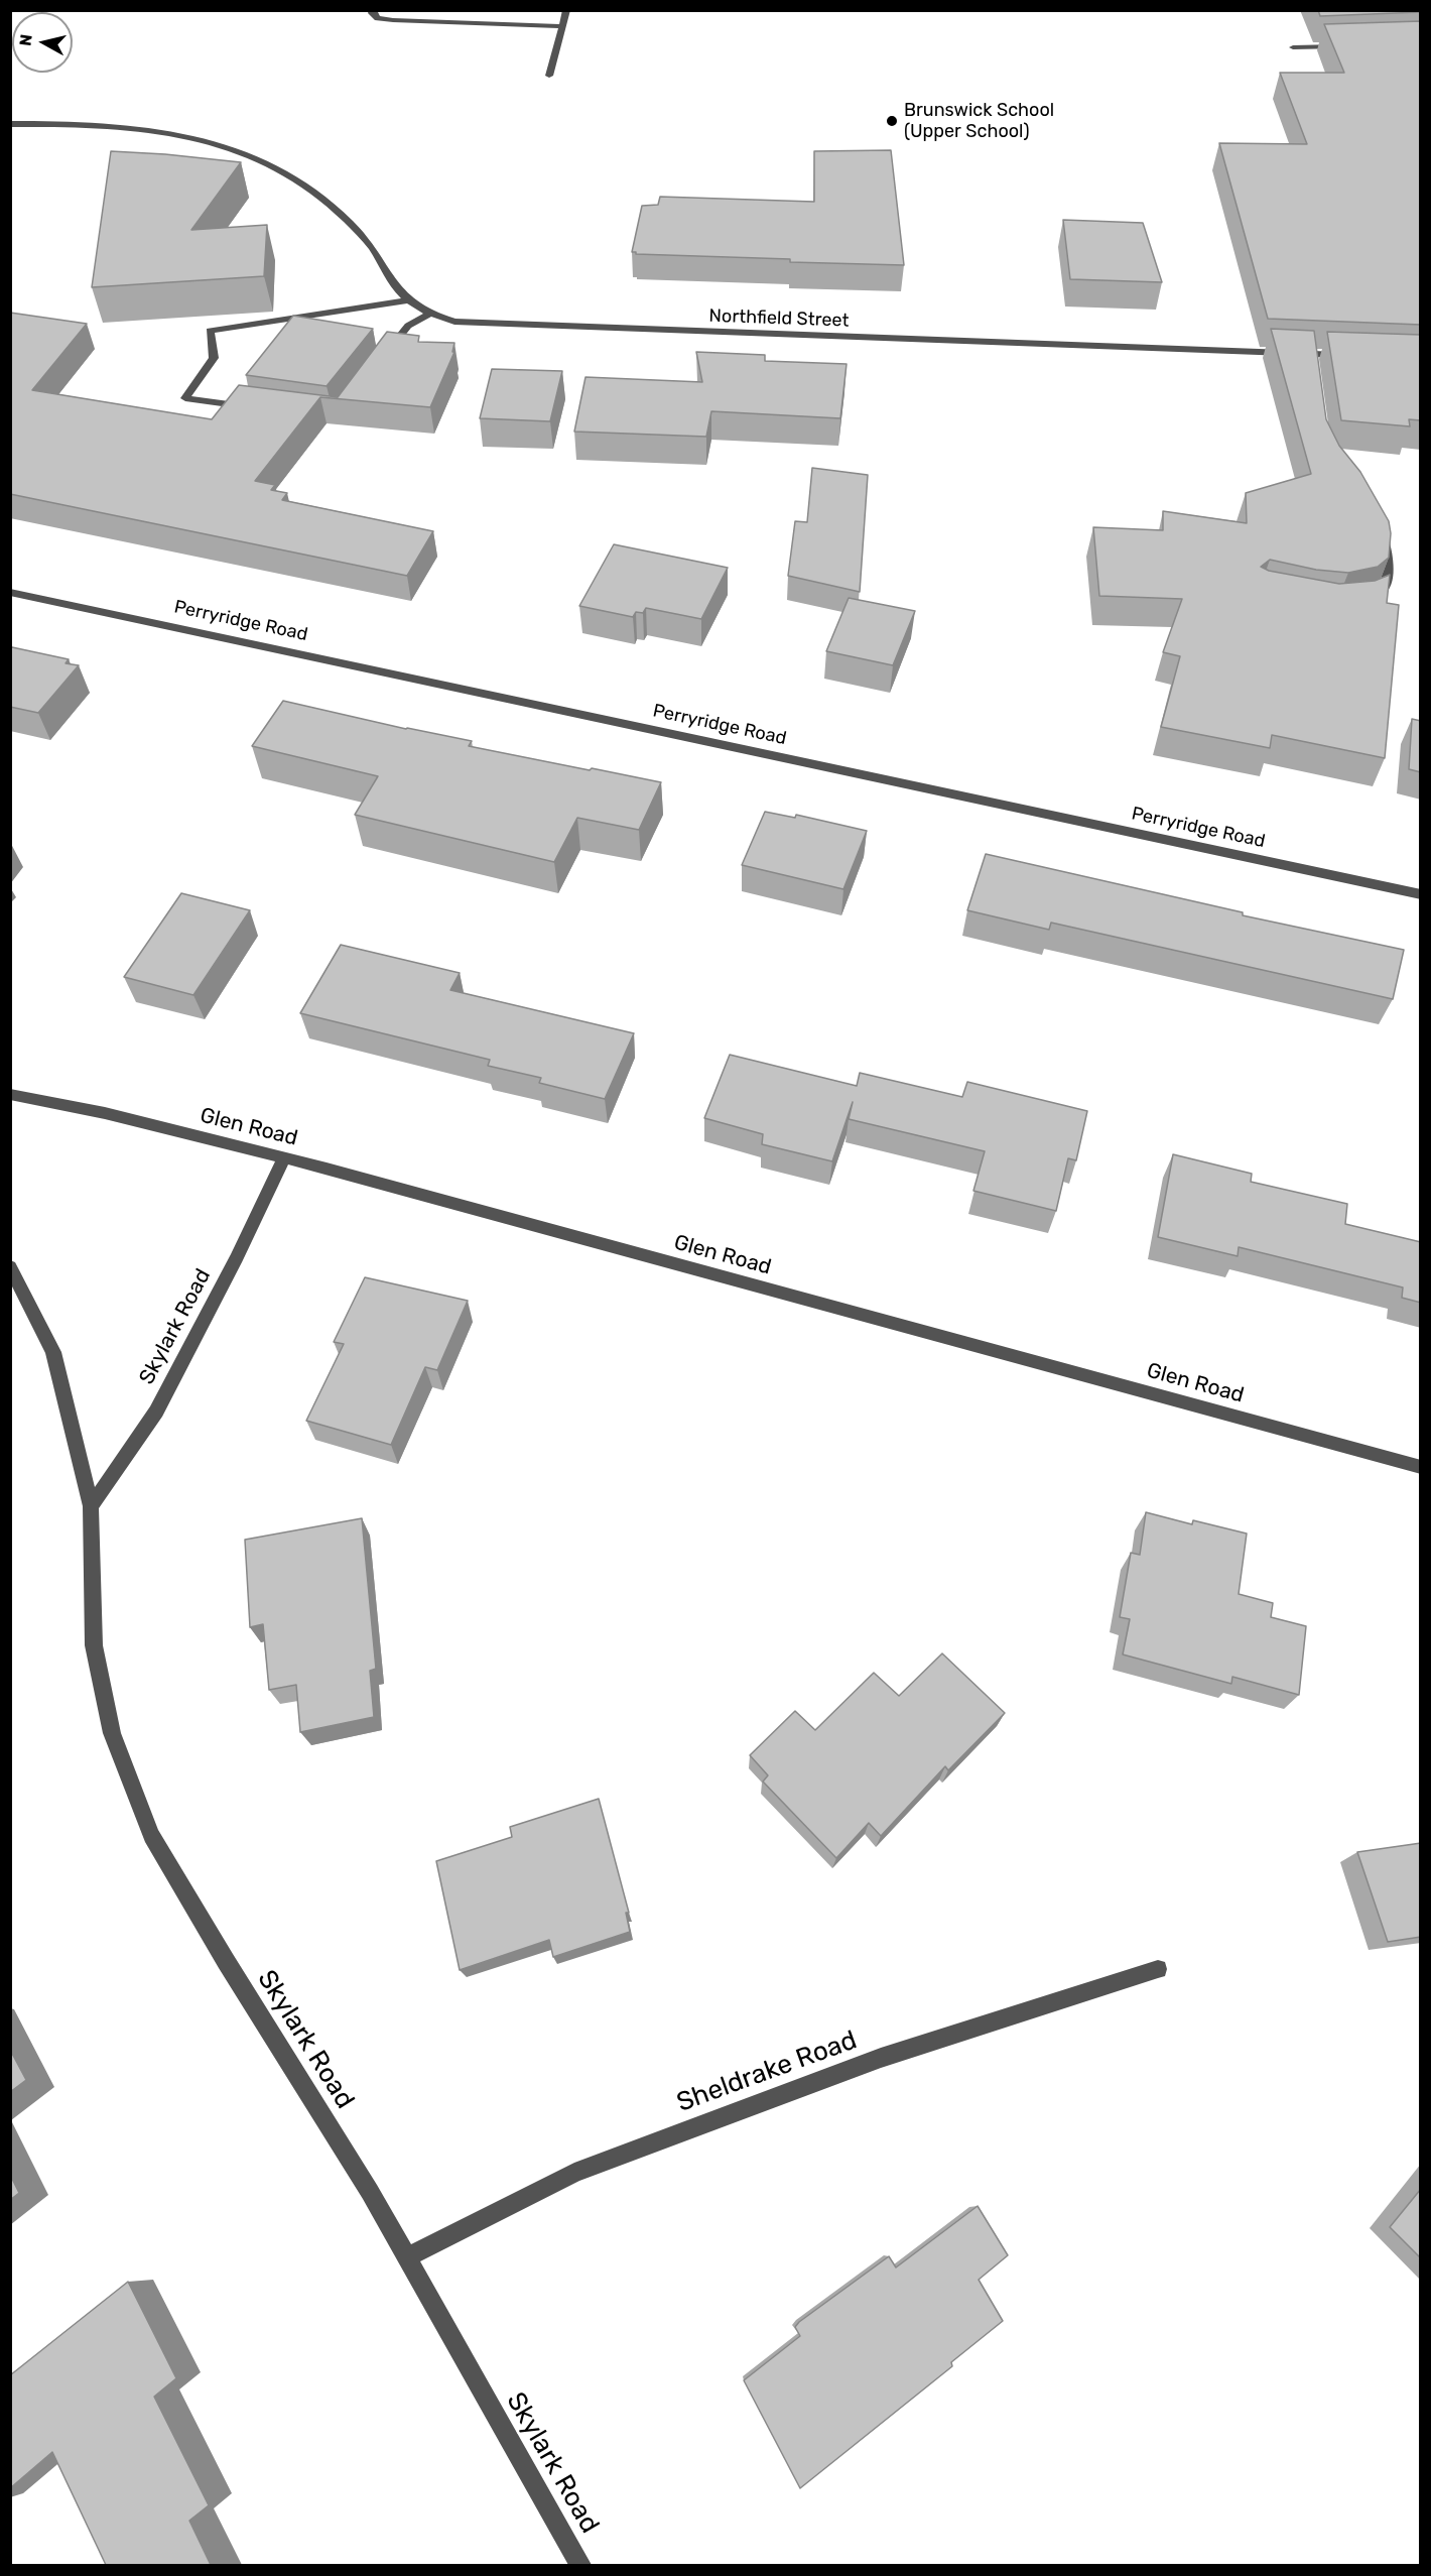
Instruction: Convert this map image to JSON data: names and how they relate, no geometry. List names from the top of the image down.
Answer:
{
  "streets": {
    "street": [
      "Northfield Street",
      "Perryridge Road",
      "Glen Road",
      "Skylark Road",
      "Sheldrake Road"
    ]
  },
  "crossings": [
    ["Glen Road", "Skylark Road"],
    ["Skylark Road", "Sheldrake Road"]
  ],
  "places": ["Brunswick School (Upper School)"],
  "north": "left"
}
